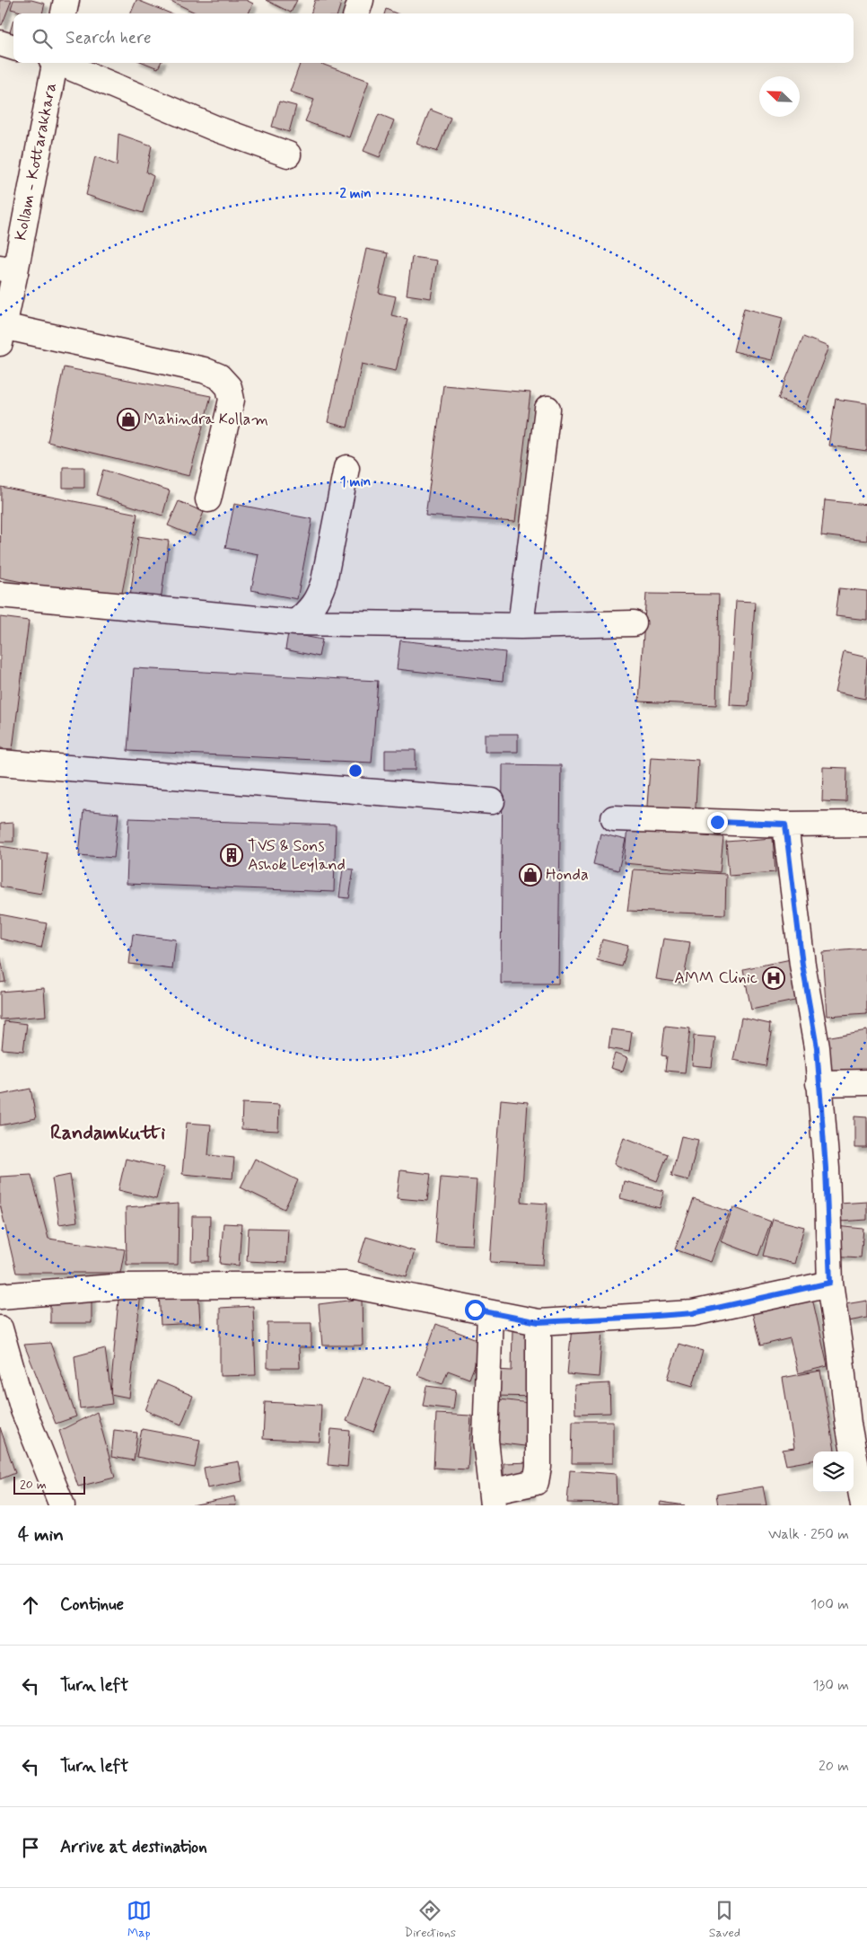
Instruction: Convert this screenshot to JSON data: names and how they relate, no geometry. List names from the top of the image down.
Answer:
{
  "streets": {
    "street": ["Kollam - Kottarakkara"]
  },
  "districts": ["Randamkutti"],
  "places": {
    "shop": ["Mahindra Kollam", "Honda"],
    "building": ["TVS & Sons Ashok Leyland"],
    "hospital": ["AMM Clinic"]
  },
  "scale_bar": "20 m",
  "north": "top left",
  "page": {
    "search": "Search here",
    "scale": "20 m",
    "heading": ["4 min", "Walk · 250 m"],
    "list": [
      ["Continue", "100 m"],
      ["Turn left", "130 m"],
      ["Turn left", "20 m"],
      "Arrive at destination"
    ],
    "nav": ["Map", "Directions", "Saved"]
  },
  "rings": ["2 min", "1 min"]
}
